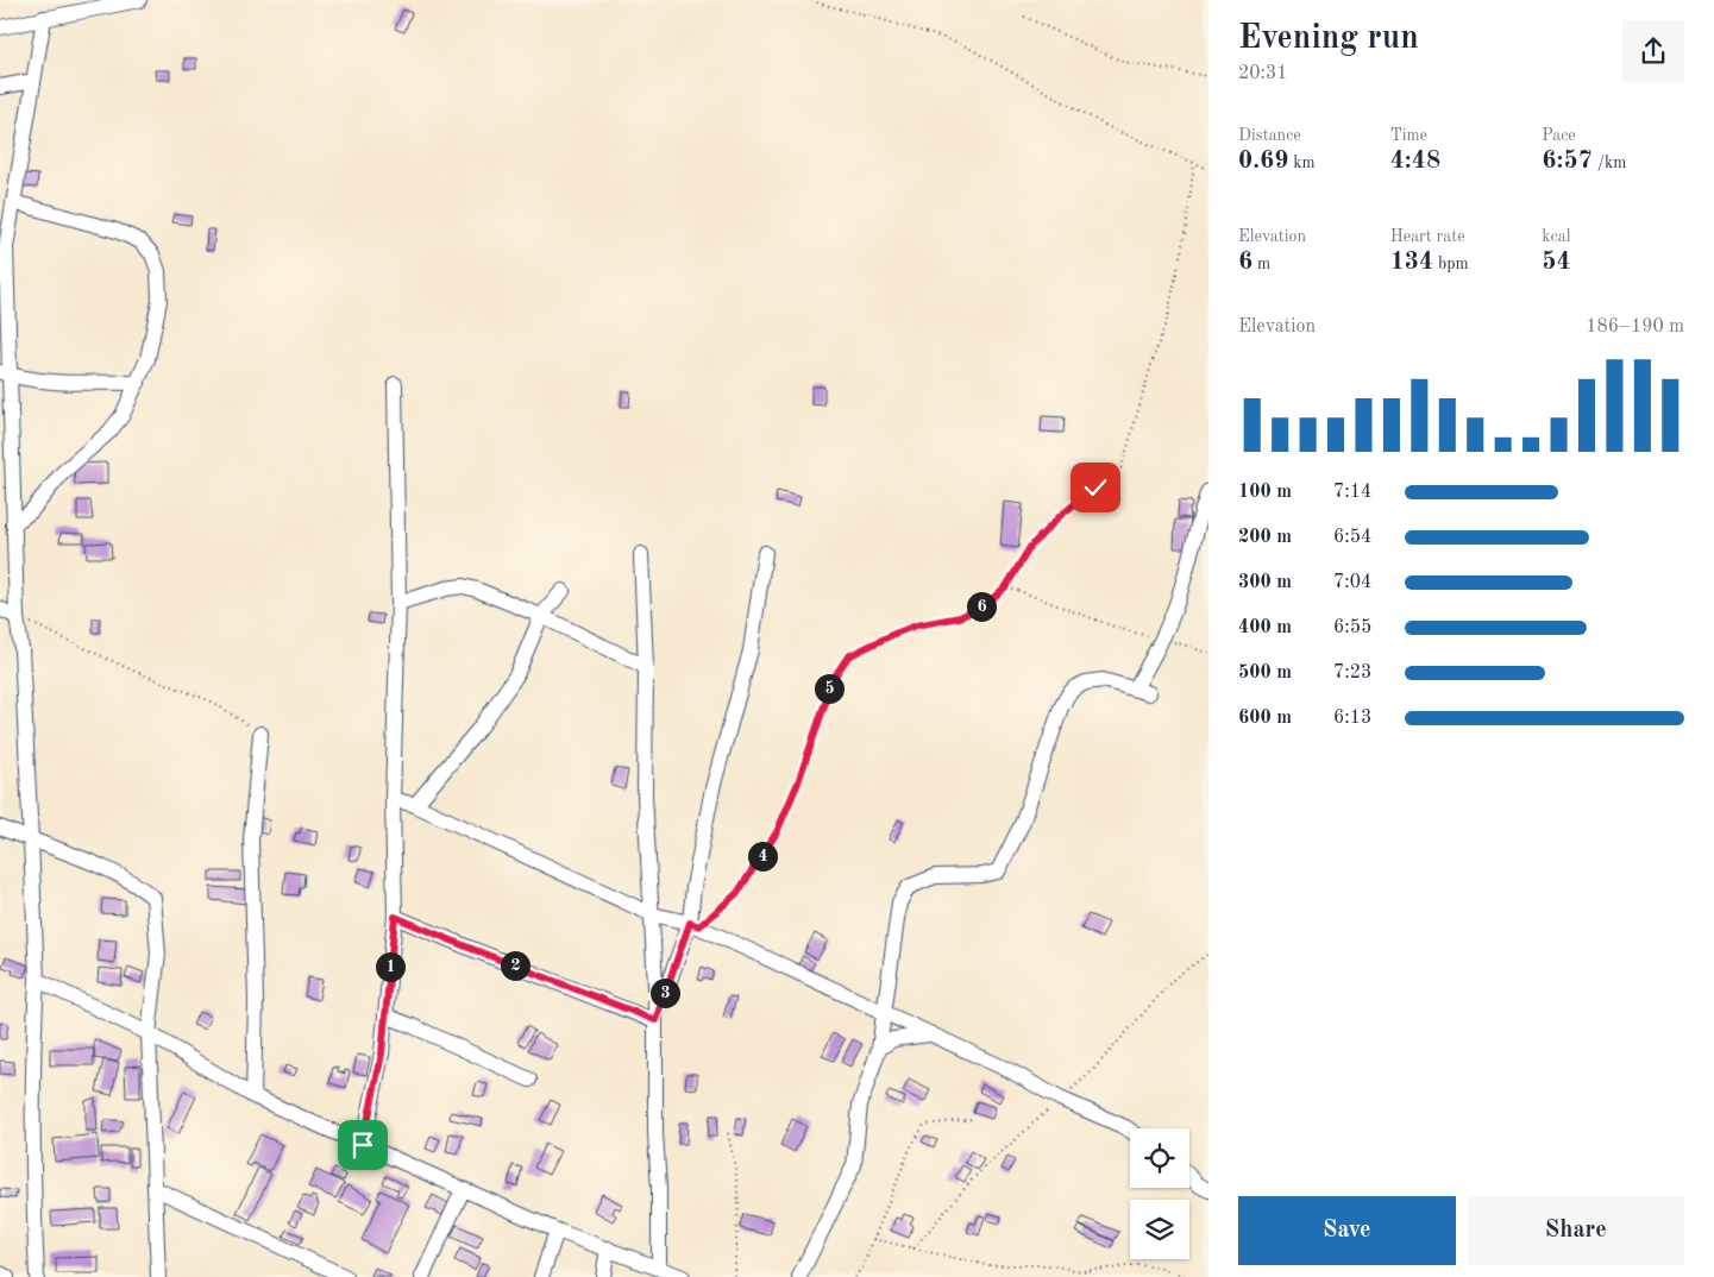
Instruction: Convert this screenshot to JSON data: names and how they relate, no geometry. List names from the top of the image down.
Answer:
{
  "page": {
    "heading": ["Evening run", "20:31"],
    "stats": [
      ["Distance", "0.69 km"],
      ["Time", "4:48"],
      ["Pace", "6:57 /km"],
      ["Elevation", "6 m"],
      ["Heart rate", "134 bpm"],
      ["kcal", "54"]
    ],
    "chart": ["Elevation", "186–190 m"],
    "list": [
      {
        "name": "100 m",
        "note": "7:14"
      },
      {
        "name": "200 m",
        "note": "6:54"
      },
      {
        "name": "300 m",
        "note": "7:04"
      },
      {
        "name": "400 m",
        "note": "6:55"
      },
      {
        "name": "500 m",
        "note": "7:23"
      },
      {
        "name": "600 m",
        "note": "6:13"
      }
    ],
    "pins": [
      "6",
      "5",
      "4",
      "2",
      "1",
      "3"
    ],
    "buttons": ["Save", "Share"]
  }
}
